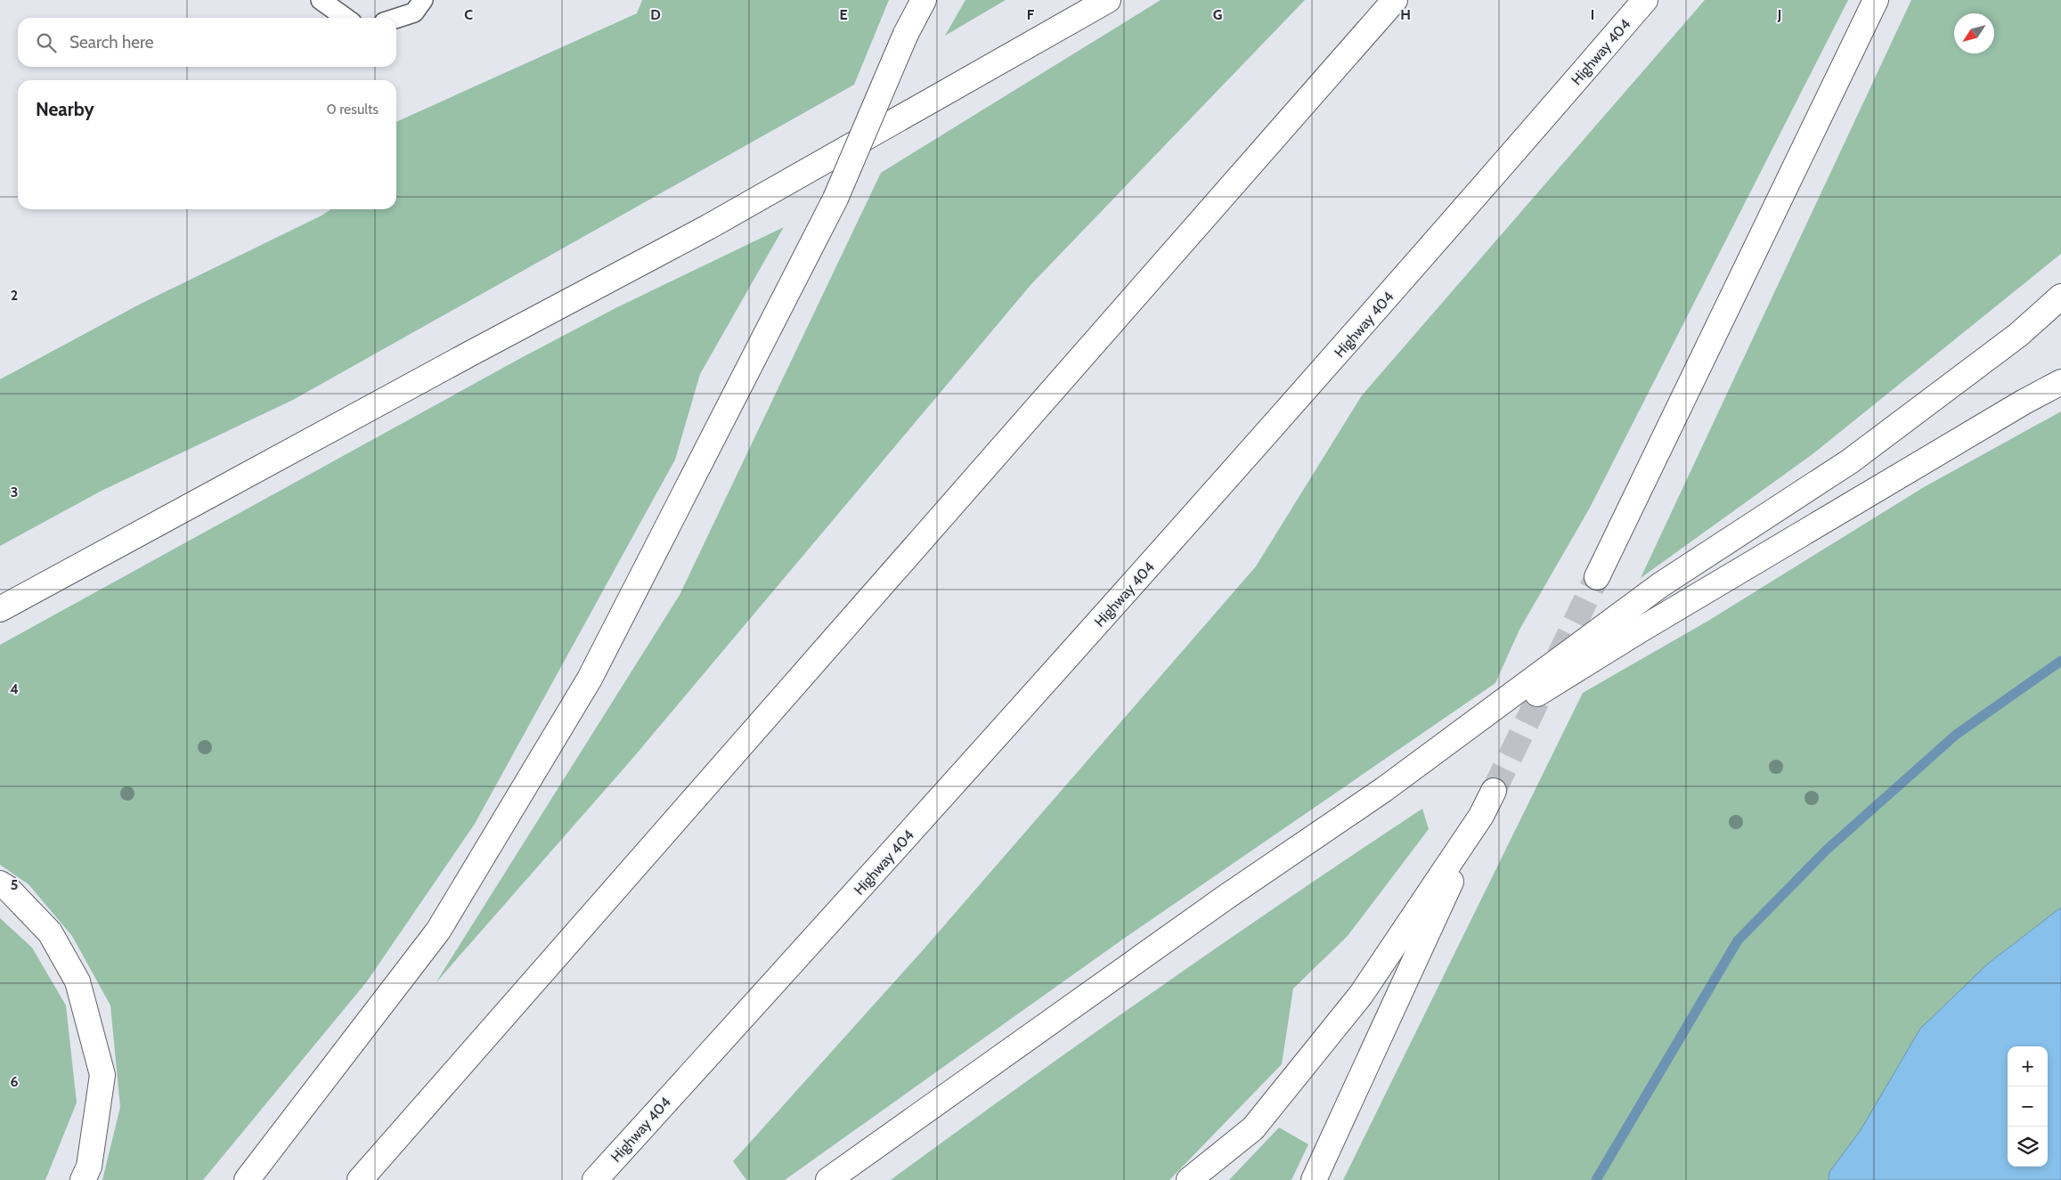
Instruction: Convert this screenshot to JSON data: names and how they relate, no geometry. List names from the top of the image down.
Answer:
{
  "streets": {
    "highway": ["Highway 404"]
  },
  "north": "bottom left",
  "page": {
    "search": "Search here",
    "heading": ["Nearby", "0 results"],
    "map_buttons": ["+", "−"]
  },
  "grid": {
    "columns": [
      "C",
      "D",
      "E",
      "F",
      "G",
      "H",
      "I",
      "J"
    ],
    "rows": [
      "2",
      "3",
      "4",
      "5",
      "6"
    ]
  }
}
